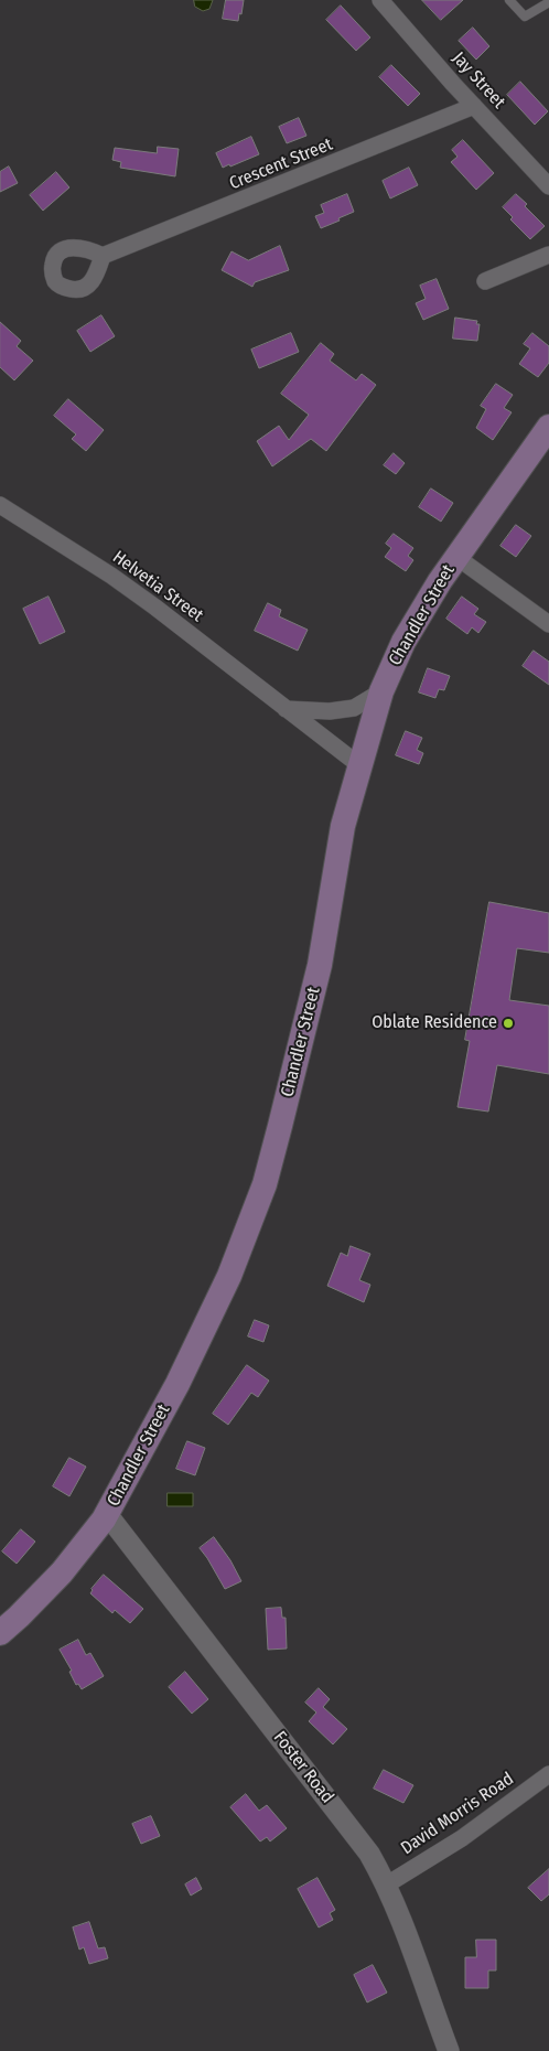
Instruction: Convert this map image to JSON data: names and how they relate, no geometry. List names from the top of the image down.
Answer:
{
  "streets": {
    "main road": ["Chandler Street"],
    "street": [
      "Jay Street",
      "Crescent Street",
      "Helvetia Street",
      "Foster Road",
      "David Morris Road"
    ]
  },
  "crossings": [
    ["Jay Street", "Crescent Street"],
    ["Helvetia Street", "Chandler Street"],
    ["Chandler Street", "Foster Road"],
    ["Foster Road", "David Morris Road"]
  ],
  "places": ["Oblate Residence"]
}
